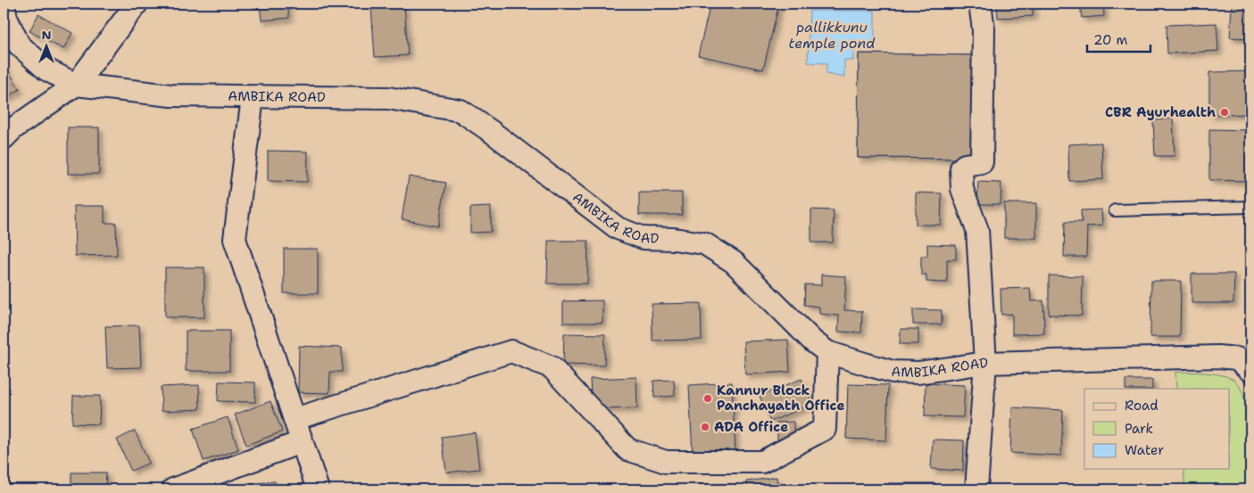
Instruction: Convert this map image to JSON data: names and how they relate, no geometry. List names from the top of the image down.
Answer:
{
  "streets": {
    "street": ["AMBIKA ROAD"]
  },
  "water": ["pallikkunu temple pond"],
  "places": ["CBR Ayurhealth", "Kannur Block Panchayath Office", "ADA Office"],
  "legend": ["Road", "Park", "Water"],
  "scale_bar": "20 m",
  "north": "top"
}
